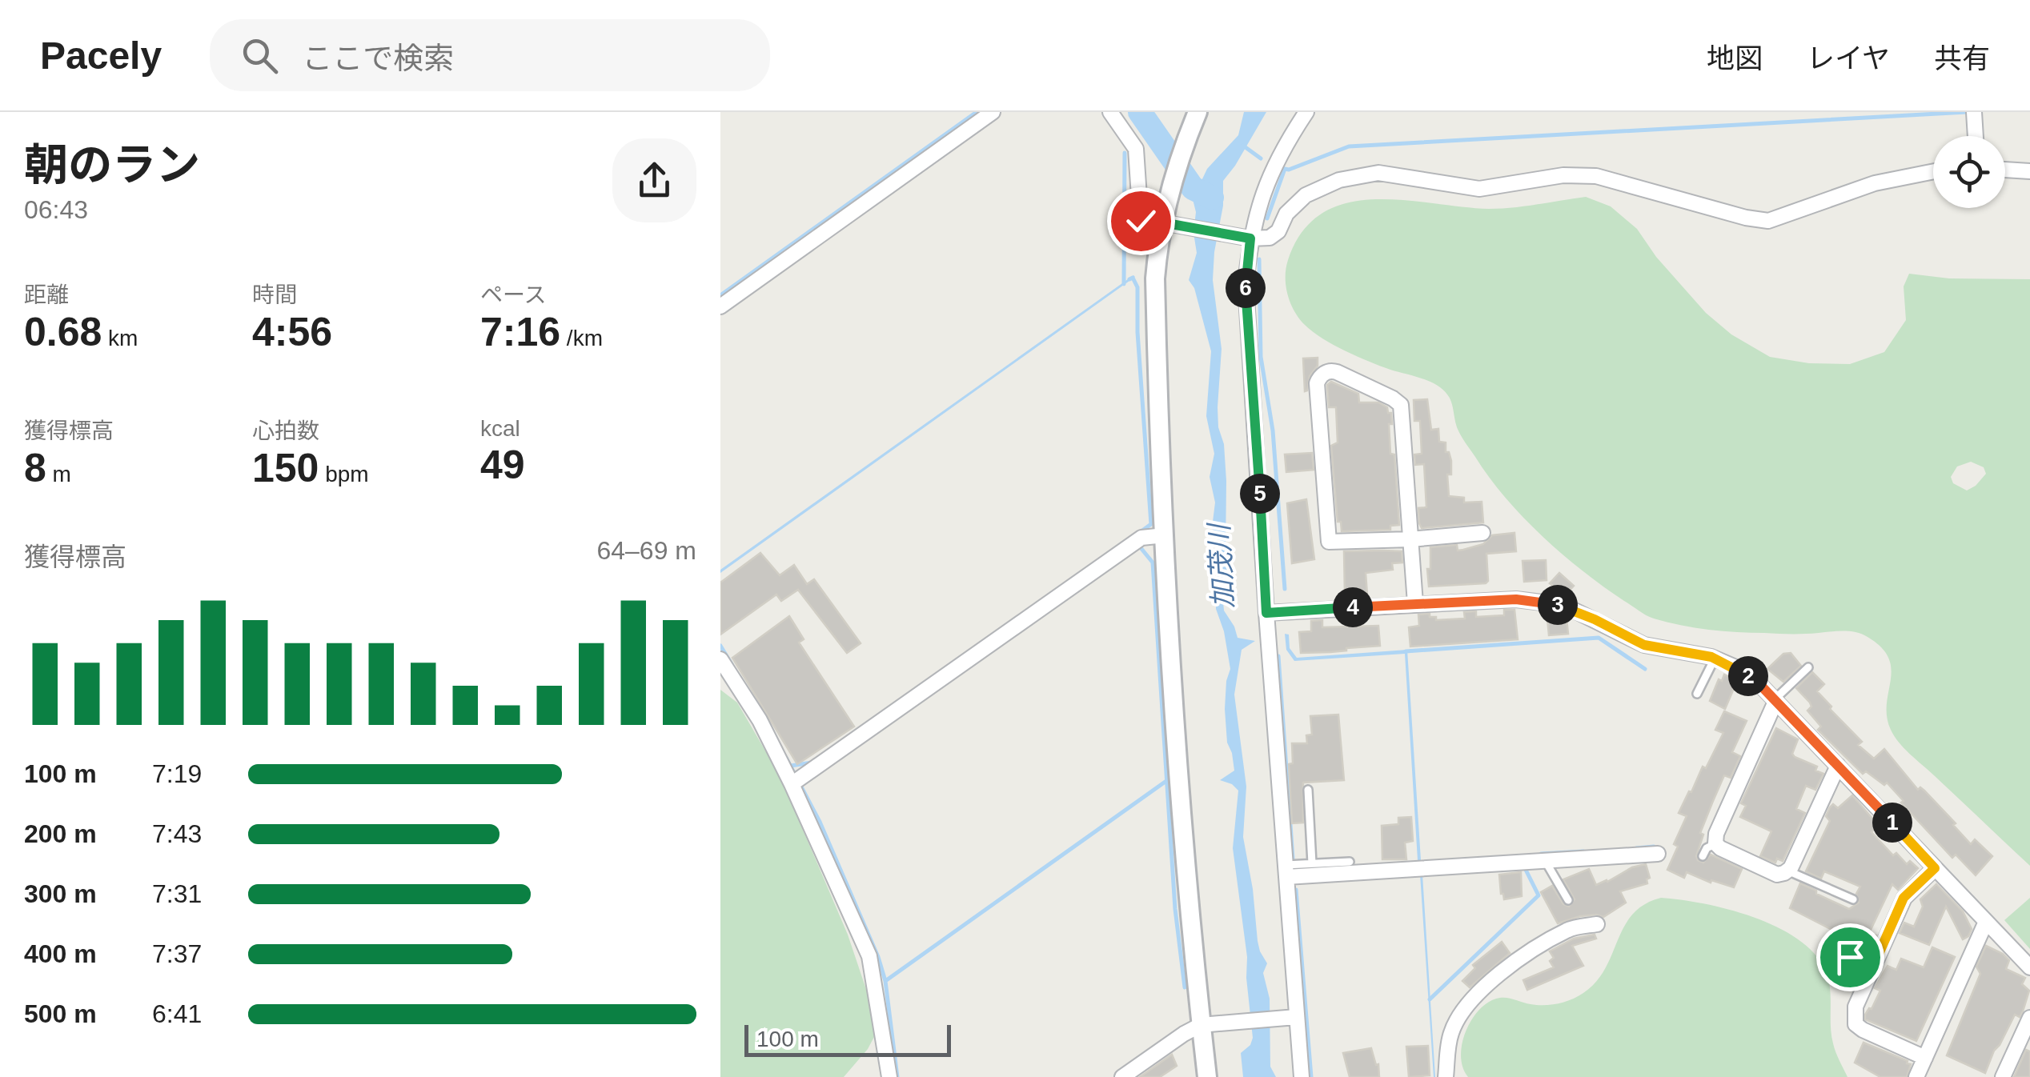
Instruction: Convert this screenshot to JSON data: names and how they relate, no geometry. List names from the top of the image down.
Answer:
{
  "water": ["加茂川"],
  "scale_bar": "100 m",
  "page": {
    "header": "Pacely",
    "search": "ここで検索",
    "nav": ["地図", "レイヤ", "共有"],
    "heading": ["朝のラン", "06:43"],
    "stats": [
      ["距離", "0.68 km"],
      ["時間", "4:56"],
      ["ペース", "7:16 /km"],
      ["獲得標高", "8 m"],
      ["心拍数", "150 bpm"],
      ["kcal", "49"]
    ],
    "pins": [
      "6",
      "5",
      "3",
      "4",
      "2",
      "1"
    ],
    "chart": ["獲得標高", "64–69 m"],
    "list": [
      {
        "name": "100 m",
        "note": "7:19"
      },
      {
        "name": "200 m",
        "note": "7:43"
      },
      {
        "name": "300 m",
        "note": "7:31"
      },
      {
        "name": "400 m",
        "note": "7:37"
      },
      {
        "name": "500 m",
        "note": "6:41"
      }
    ],
    "scale": "100 m"
  }
}
